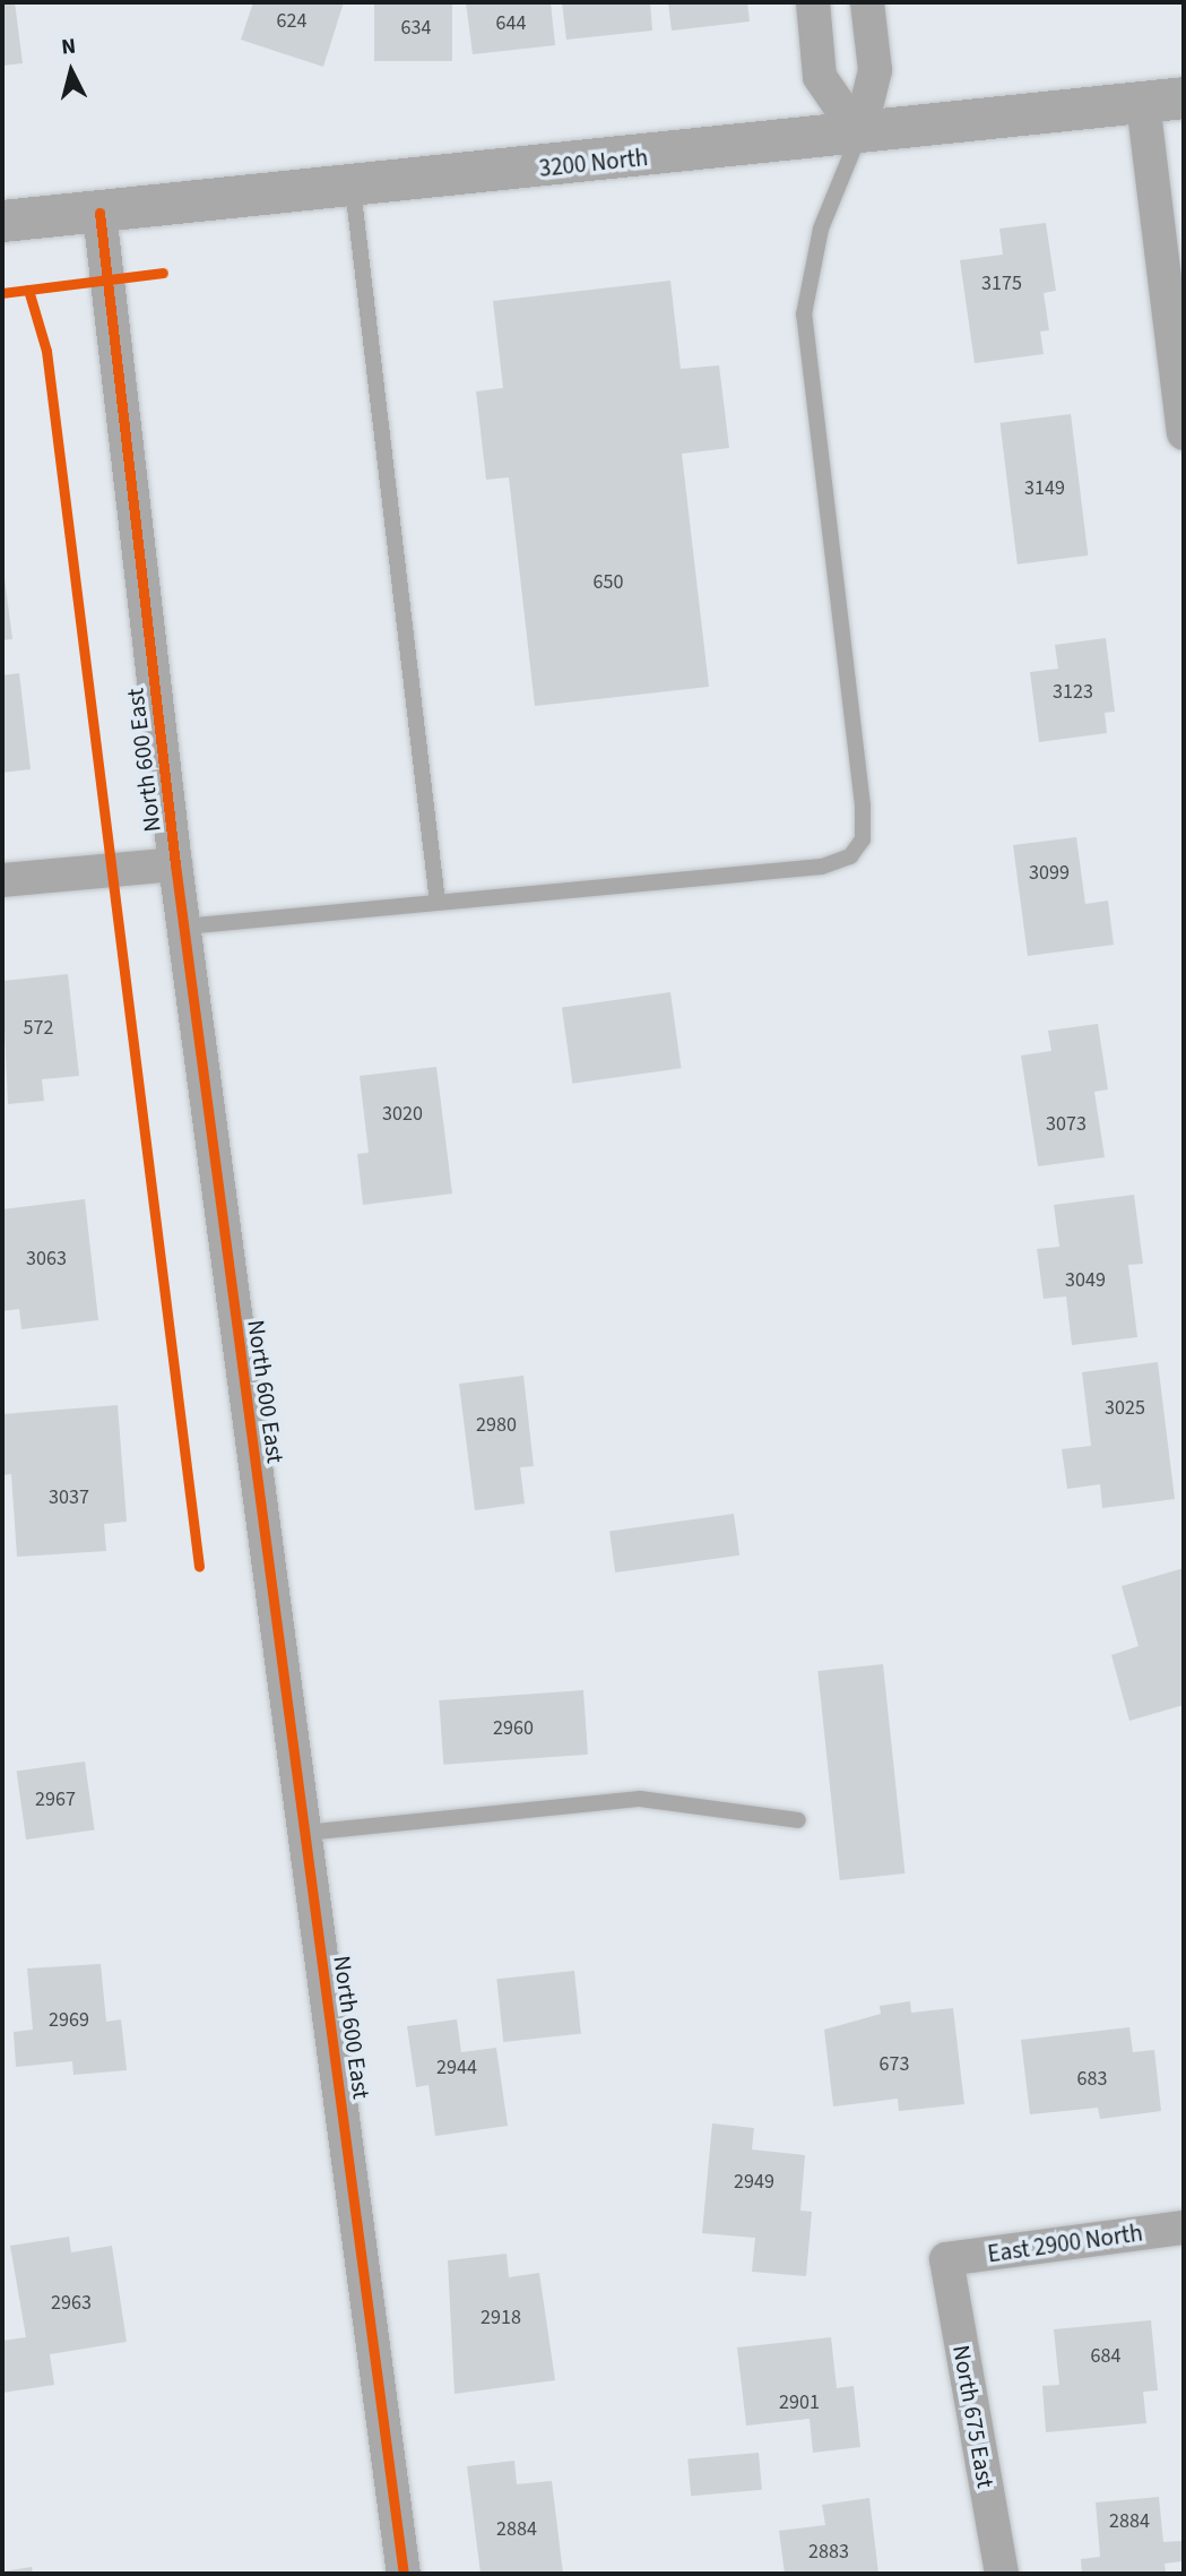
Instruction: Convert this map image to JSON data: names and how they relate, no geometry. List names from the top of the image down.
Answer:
{
  "streets": {
    "street": [
      "3200 North",
      "North 600 East",
      "East 2900 North",
      "North 675 East"
    ]
  },
  "crossings": [
    ["3200 North", "North 600 East"],
    ["East 2900 North", "North 675 East"]
  ],
  "house_numbers": [
    "624",
    "644",
    "634",
    "3175",
    "3149",
    "650",
    "3123",
    "3099",
    "572",
    "3020",
    "3073",
    "3063",
    "3049",
    "3025",
    "2980",
    "3037",
    "2960",
    "2967",
    "2969",
    "673",
    "2944",
    "683",
    "2949",
    "2963",
    "2918",
    "684",
    "2901",
    "2884",
    "2884",
    "2883"
  ],
  "north": "top"
}
